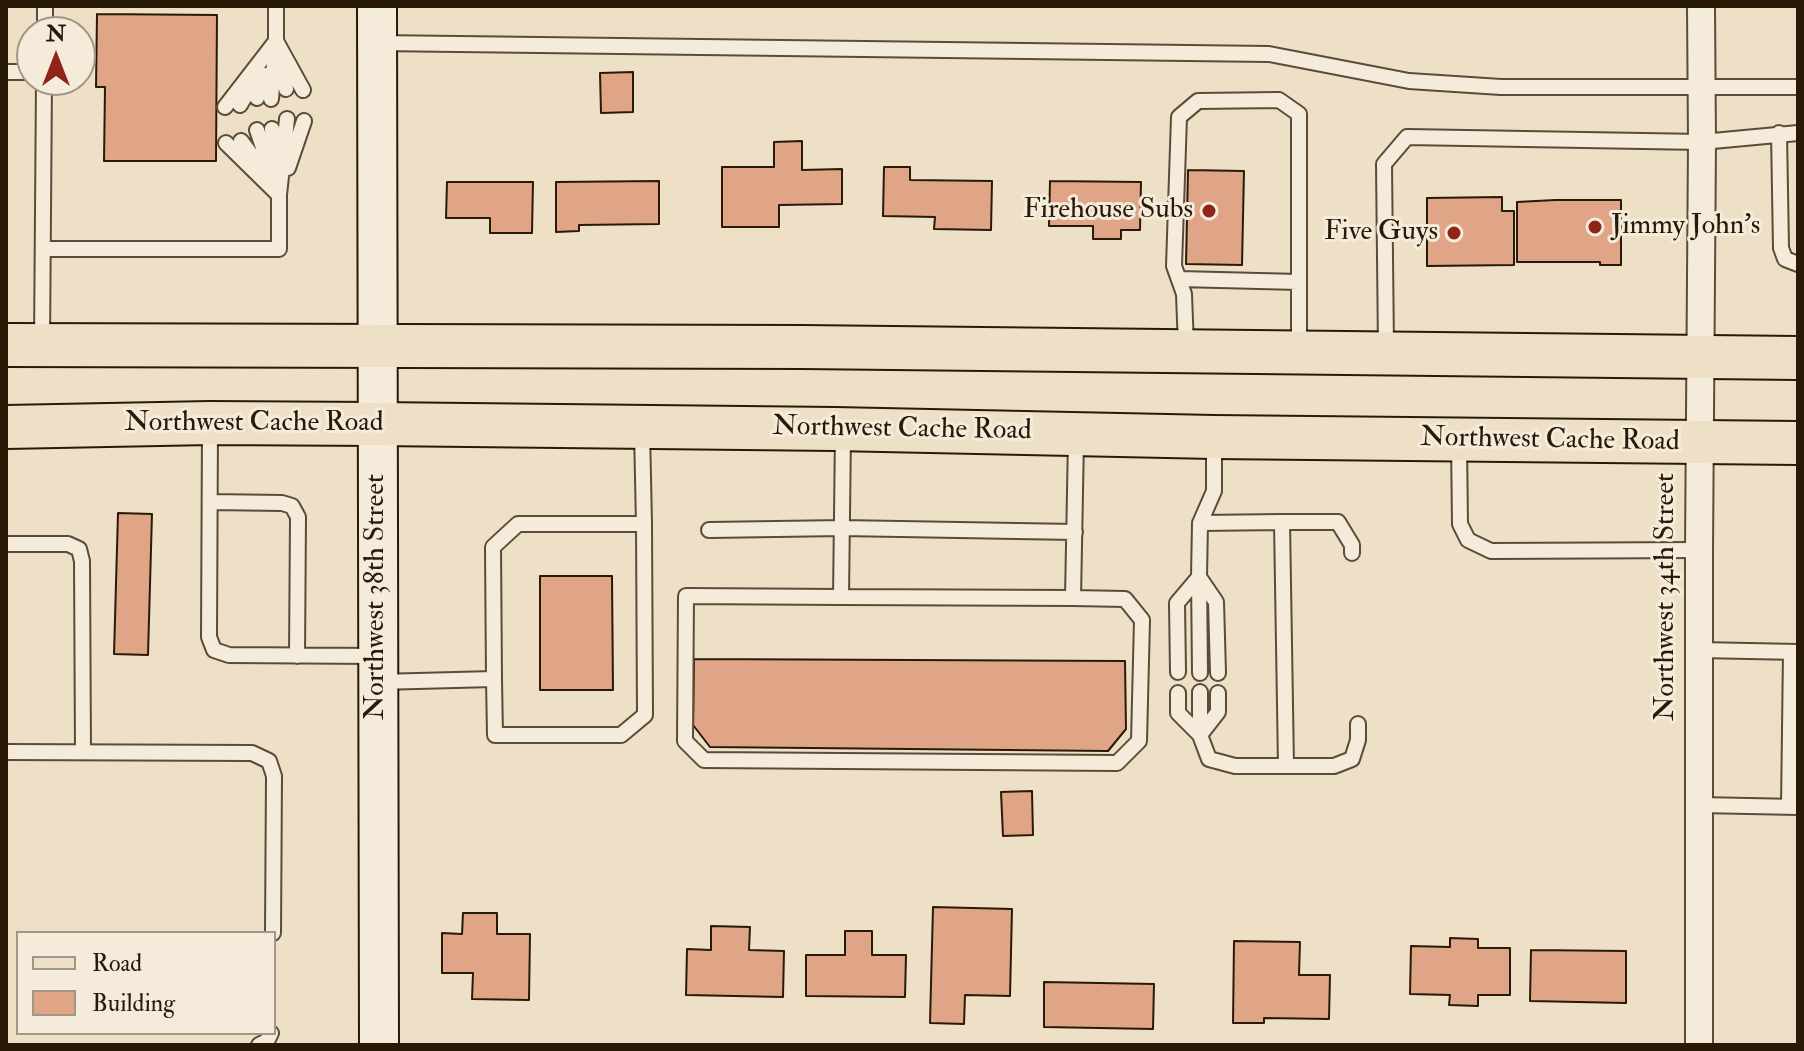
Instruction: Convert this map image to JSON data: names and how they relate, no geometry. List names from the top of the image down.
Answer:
{
  "streets": {
    "main road": ["Northwest Cache Road", "Northwest 38th Street"],
    "street": ["Northwest 34th Street"]
  },
  "crossings": [
    ["Northwest Cache Road", "Northwest 38th Street"],
    ["Northwest Cache Road", "Northwest 34th Street"]
  ],
  "places": ["Firehouse Subs", "Jimmy John's", "Five Guys"],
  "legend": ["Road", "Building"],
  "north": "top"
}
